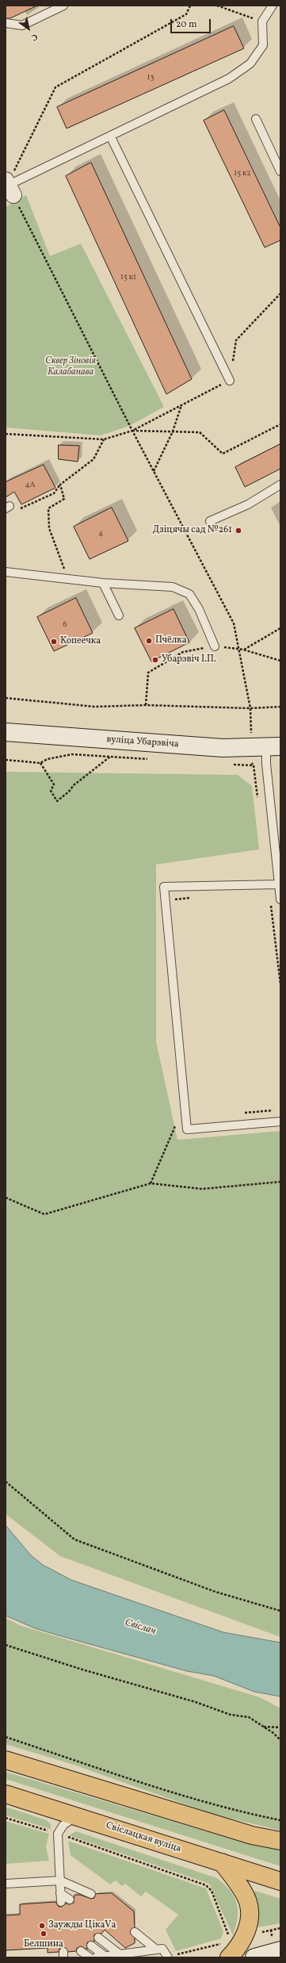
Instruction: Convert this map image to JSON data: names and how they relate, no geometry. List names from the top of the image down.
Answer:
{
  "streets": {
    "main road": ["вуліца Убарэвіча", "Свіслацкая вуліца"]
  },
  "water": ["Свіслач"],
  "parks": ["Сквер Зіновія Калабанава"],
  "places": [
    "Дзіцячы сад №261",
    "Пчёлка",
    "Копеечка",
    "Убарэвіч І.П.",
    "Заужды ЦікаVа",
    "Белшина"
  ],
  "house_numbers": [
    "13",
    "15 к2",
    "15 к1",
    "4А",
    "4",
    "6"
  ],
  "scale_bar": "20 m",
  "north": "bottom right"
}
